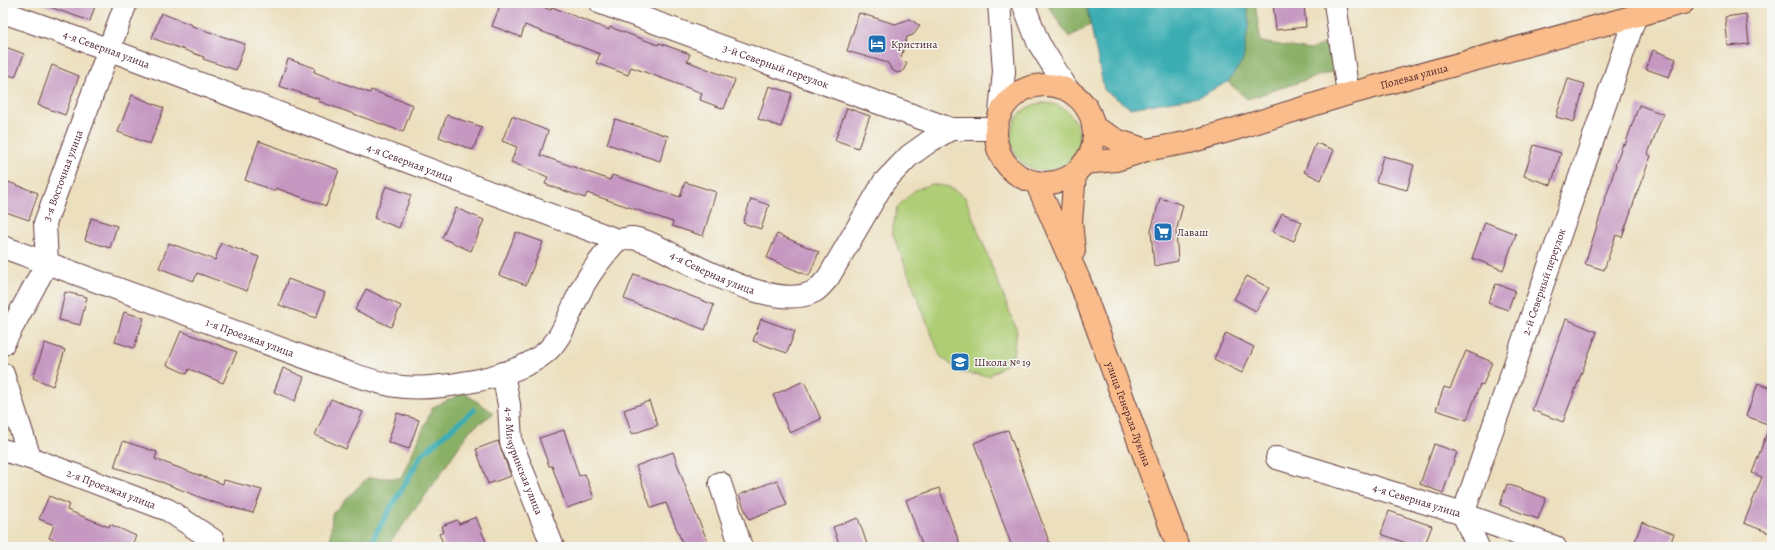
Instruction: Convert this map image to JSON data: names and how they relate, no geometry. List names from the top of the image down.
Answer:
{
  "streets": {
    "main road": ["Полевая улица", "улица Генерала Лукина"],
    "street": [
      "4-я Северная улица",
      "3-й Северный переулок",
      "3-я Восточная улица",
      "2-й Северный переулок",
      "1-я Проезжая улица",
      "4-я Мичуринская улица",
      "2-я Проезжая улица"
    ]
  },
  "crossings": [
    ["4-я Северная улица", "3-й Северный переулок"],
    ["4-я Северная улица", "3-я Восточная улица"],
    ["4-я Северная улица", "2-й Северный переулок"],
    ["4-я Северная улица", "1-я Проезжая улица"],
    ["Полевая улица", "2-й Северный переулок"],
    ["Полевая улица", "улица Генерала Лукина"],
    ["3-я Восточная улица", "1-я Проезжая улица"],
    ["1-я Проезжая улица", "4-я Мичуринская улица"]
  ],
  "places": {
    "hotel": ["Кристина"],
    "supermarket": ["Лаваш"],
    "school or university": ["Школа № 19"]
  }
}
